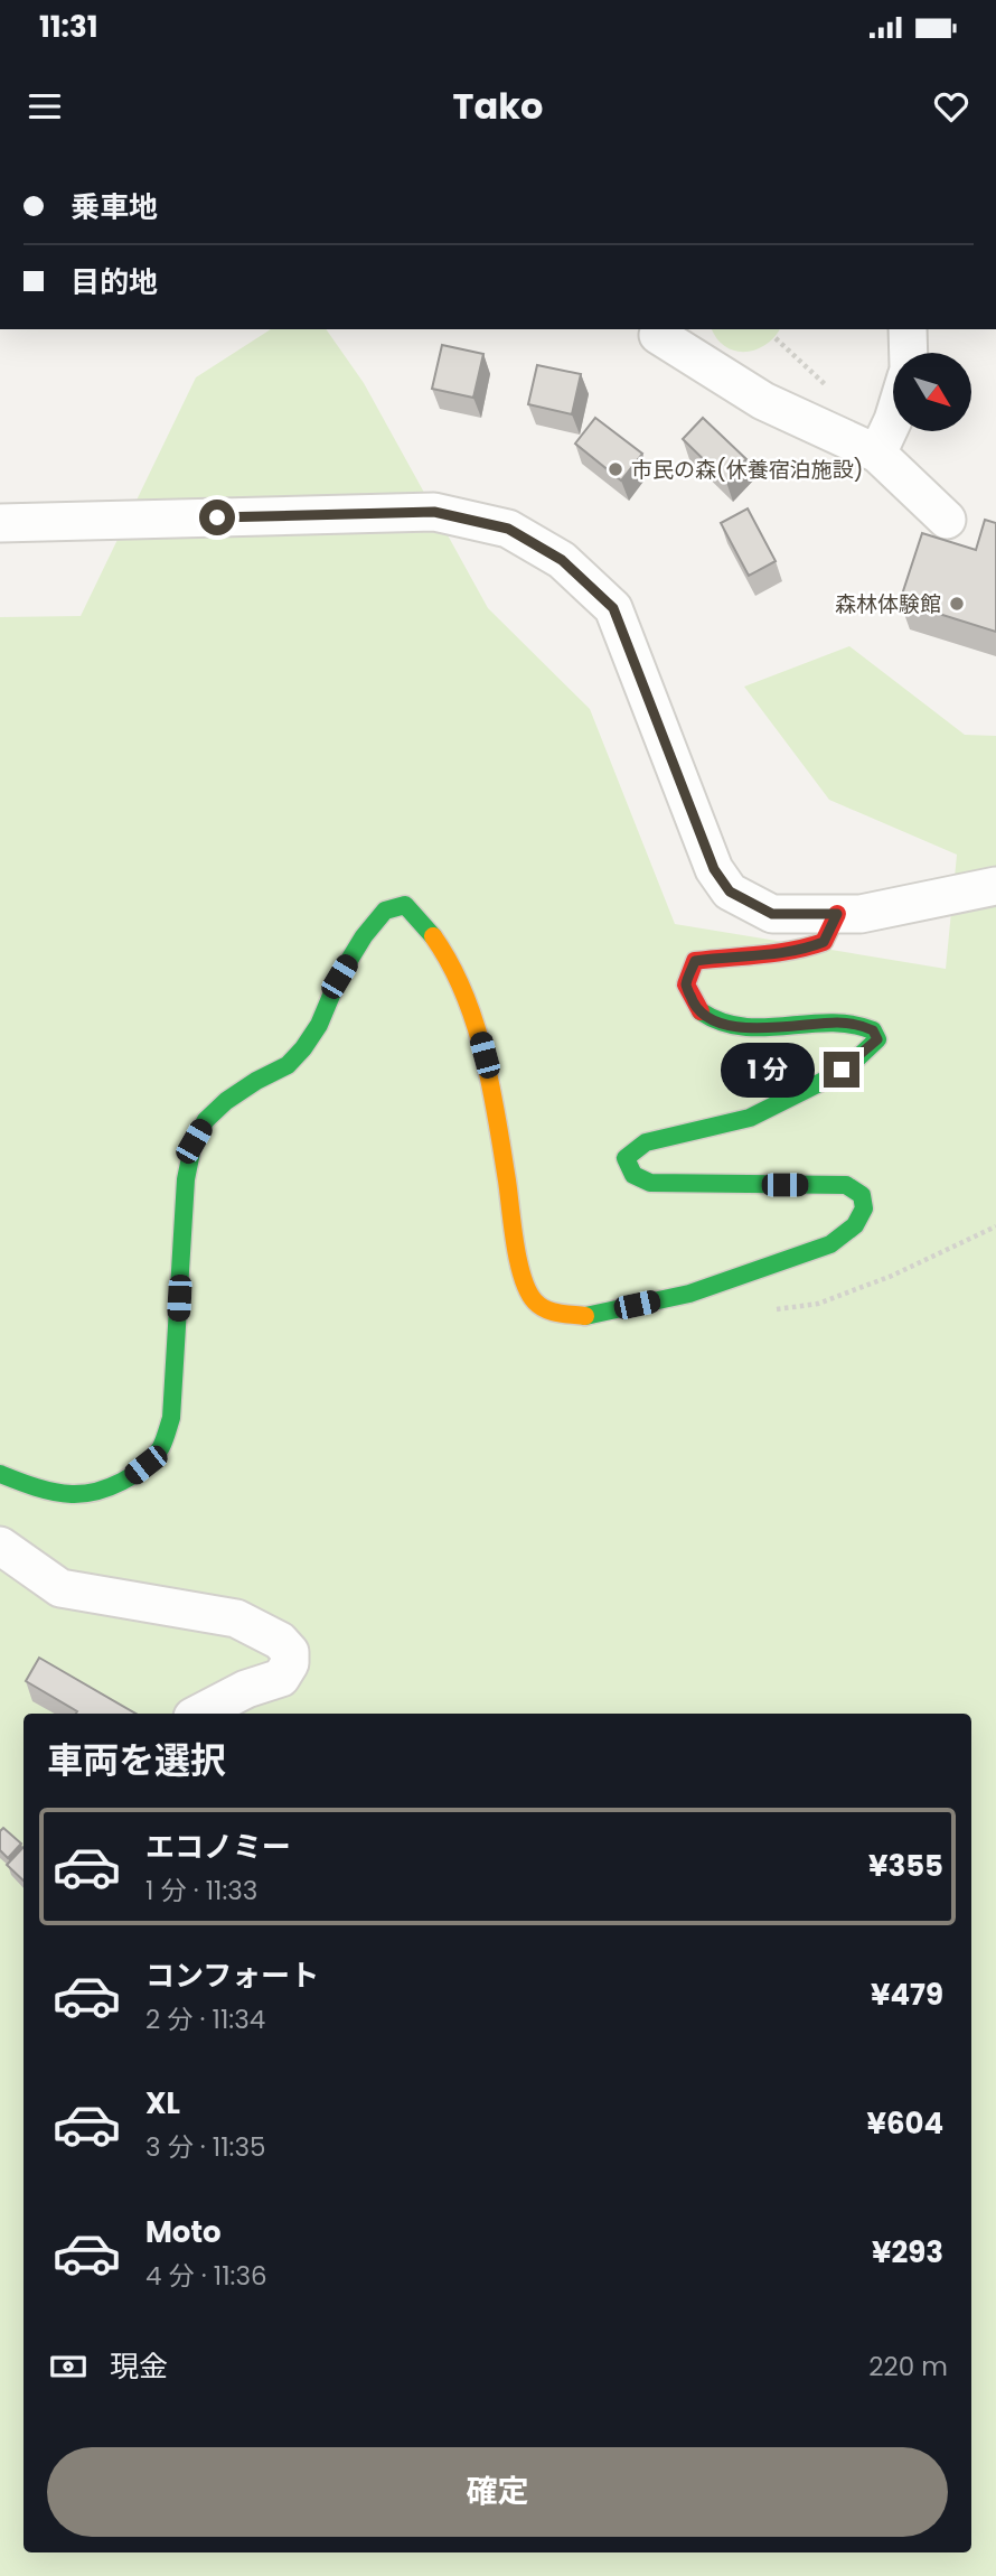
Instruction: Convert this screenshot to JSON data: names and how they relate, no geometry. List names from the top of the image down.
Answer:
{
  "places": ["市民の森(休養宿泊施設)", "森林体験館"],
  "north": "bottom right",
  "page": {
    "status": "11:31",
    "header": "Tako",
    "banner": ["乗車地", "目的地"],
    "bubble": "1 分",
    "heading": "車両を選択",
    "list": [
      {
        "name": "エコノミー",
        "note": "1 分 · 11:33",
        "value": "¥355"
      },
      {
        "name": "コンフォート",
        "note": "2 分 · 11:34",
        "value": "¥479"
      },
      {
        "name": "XL",
        "note": "3 分 · 11:35",
        "value": "¥604"
      },
      {
        "name": "Moto",
        "note": "4 分 · 11:36",
        "value": "¥293"
      }
    ],
    "pay": ["現金", "220 m"],
    "buttons": "確定"
  }
}
